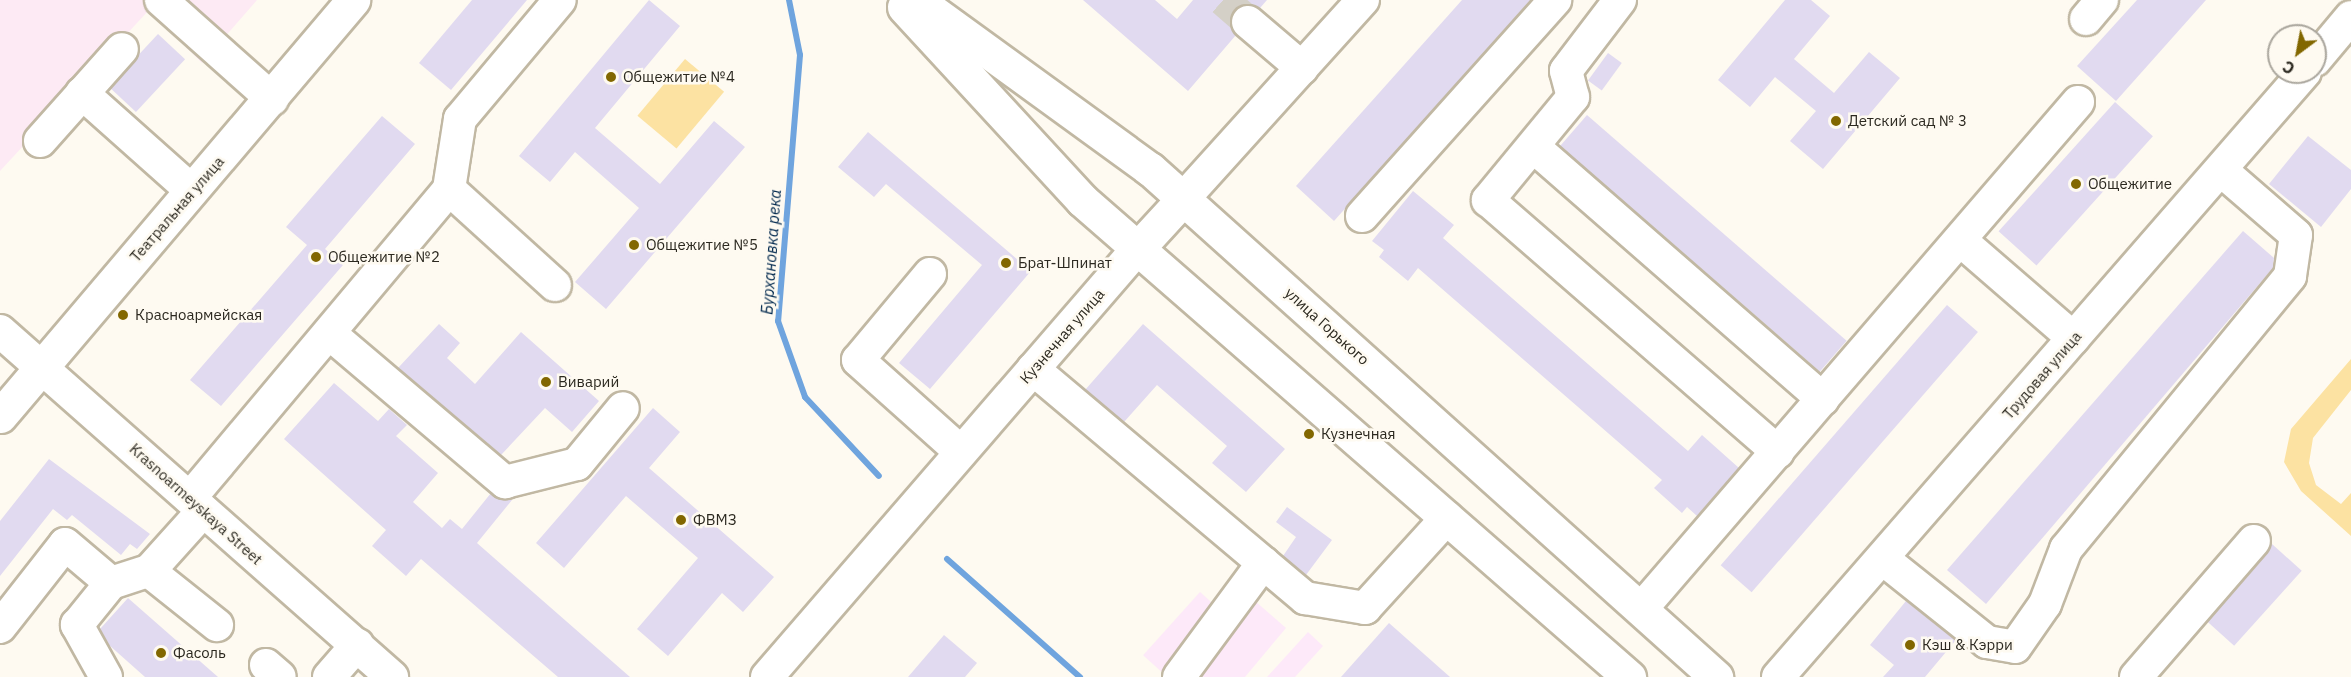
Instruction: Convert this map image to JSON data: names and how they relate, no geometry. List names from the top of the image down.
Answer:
{
  "streets": {
    "main road": ["Театральная улица", "улица Горького", "Кузнечная улица"],
    "street": ["Трудовая улица", "Krasnoarmeyskaya Street"]
  },
  "crossings": [
    ["Театральная улица", "Krasnoarmeyskaya Street"],
    ["улица Горького", "Кузнечная улица"]
  ],
  "water": ["Бурхановка река"],
  "places": [
    "Общежитие №4",
    "Детский сад № 3",
    "Общежитие",
    "Общежитие №5",
    "Общежитие №2",
    "Брат-Шпинат",
    "Красноармейская",
    "Виварий",
    "Кузнечная",
    "ФВМЗ",
    "Кэш & Кэрри",
    "Фасоль"
  ],
  "north": "bottom left"
}
